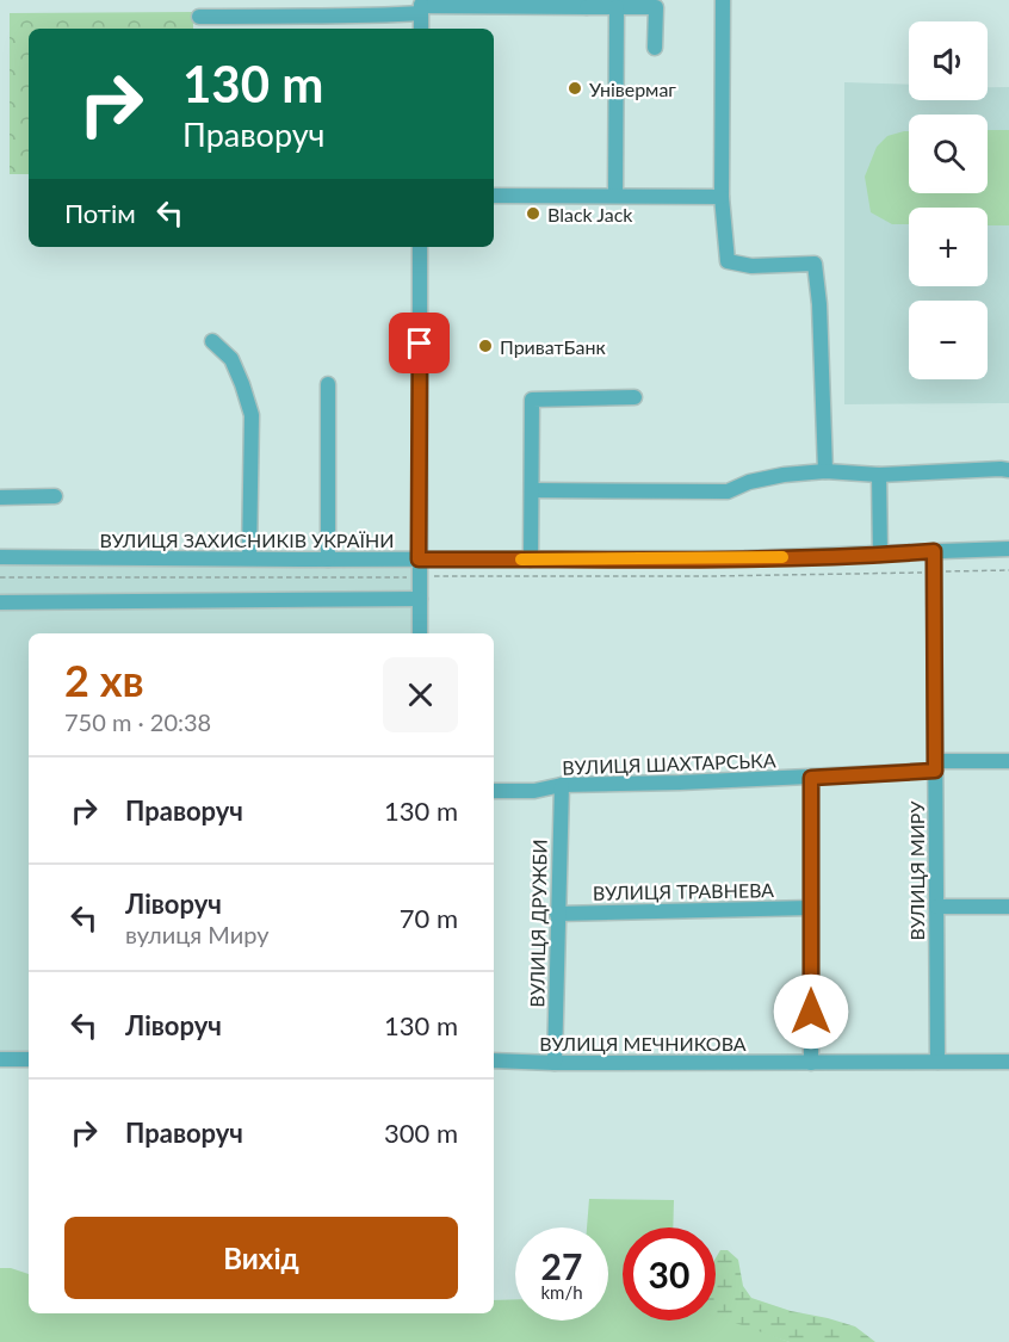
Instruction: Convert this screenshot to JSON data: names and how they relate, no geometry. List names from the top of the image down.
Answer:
{
  "streets": {
    "street": [
      "ВУЛИЦЯ ЗАХИСНИКІВ УКРАЇНИ",
      "ВУЛИЦЯ ШАХТАРСЬКА",
      "ВУЛИЦЯ МИРУ",
      "ВУЛИЦЯ ТРАВНЕВА",
      "ВУЛИЦЯ ДРУЖБИ",
      "ВУЛИЦЯ МЕЧНИКОВА"
    ]
  },
  "crossings": [
    ["ВУЛИЦЯ ЗАХИСНИКІВ УКРАЇНИ", "ВУЛИЦЯ МИРУ"],
    ["ВУЛИЦЯ ШАХТАРСЬКА", "ВУЛИЦЯ МИРУ"],
    ["ВУЛИЦЯ ШАХТАРСЬКА", "ВУЛИЦЯ ДРУЖБИ"],
    ["ВУЛИЦЯ МИРУ", "ВУЛИЦЯ МЕЧНИКОВА"],
    ["ВУЛИЦЯ ТРАВНЕВА", "ВУЛИЦЯ ДРУЖБИ"],
    ["ВУЛИЦЯ ДРУЖБИ", "ВУЛИЦЯ МЕЧНИКОВА"]
  ],
  "places": ["Універмаг", "Black Jack", "ПриватБанк"],
  "page": {
    "map_buttons": ["+", "−"],
    "turn": ["130 m", "Праворуч"],
    "then": "Потім",
    "heading": ["2 хв", "750 m · 20:38"],
    "list": [
      {
        "name": "Праворуч",
        "value": "130 m"
      },
      {
        "name": "Ліворуч",
        "note": "вулиця Миру",
        "value": "70 m"
      },
      {
        "name": "Ліворуч",
        "value": "130 m"
      },
      {
        "name": "Праворуч",
        "value": "300 m"
      }
    ],
    "buttons": "Вихід",
    "speed": "27 km/h",
    "limit": "30"
  }
}
